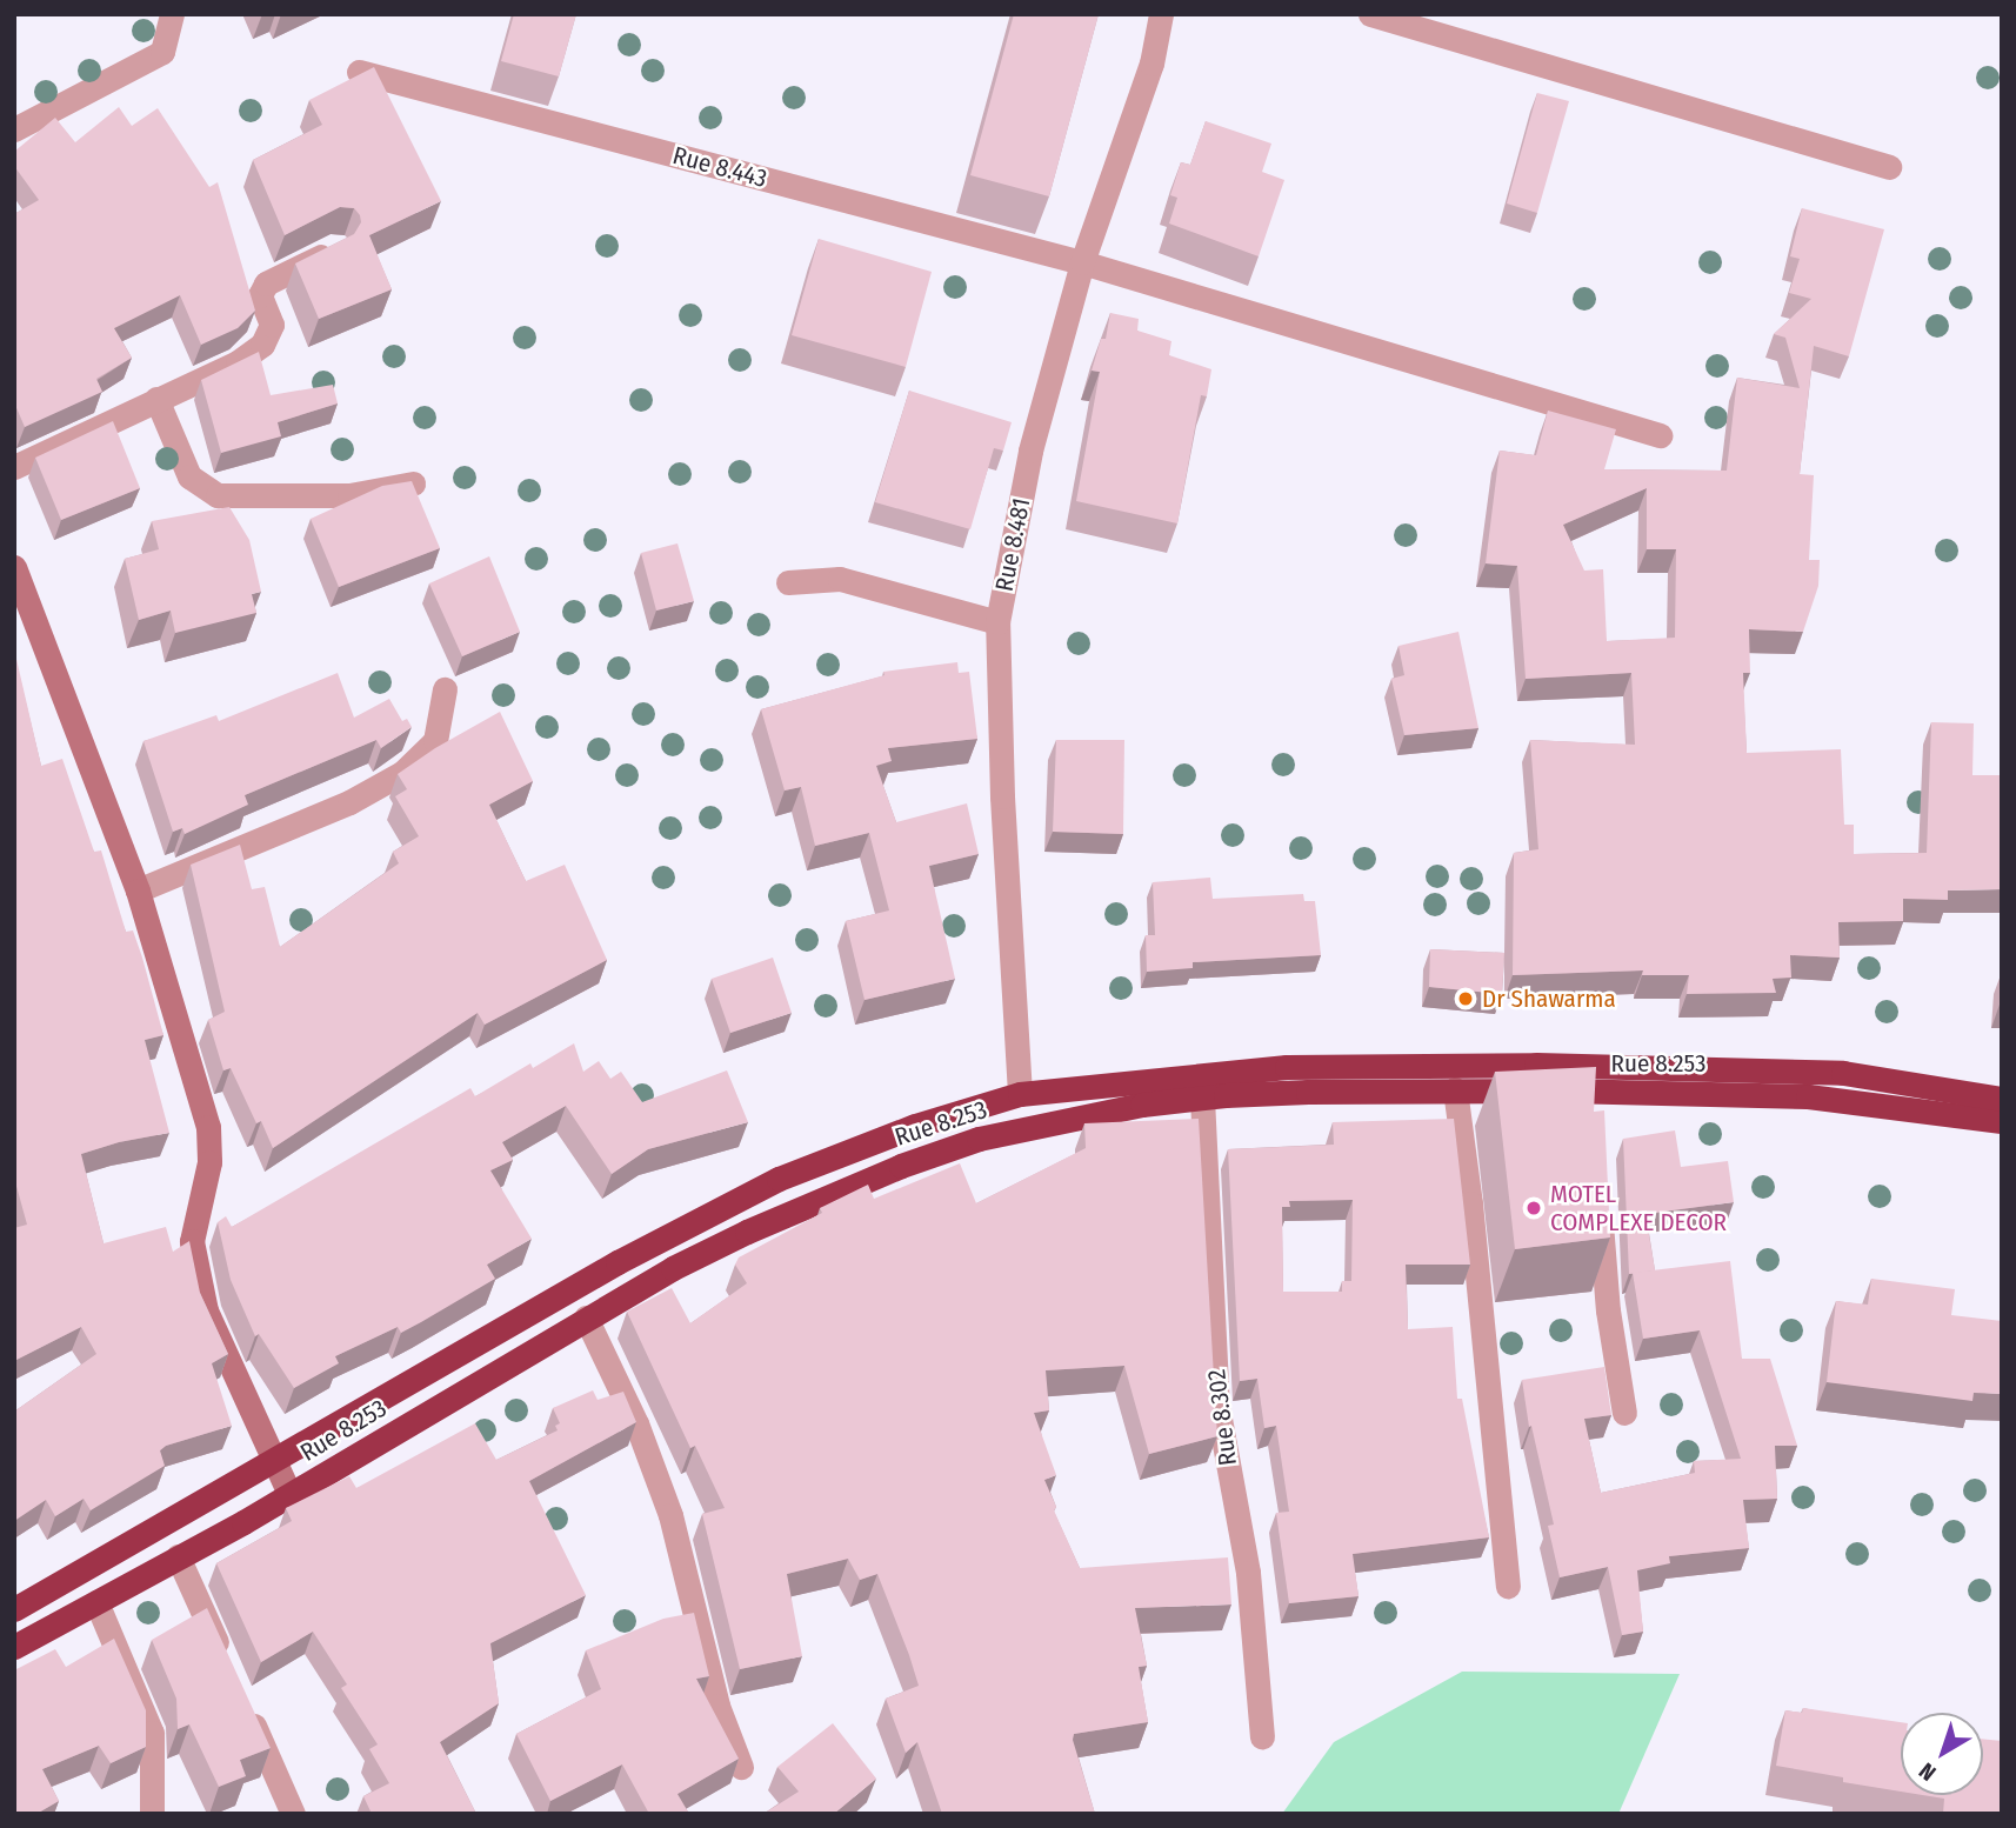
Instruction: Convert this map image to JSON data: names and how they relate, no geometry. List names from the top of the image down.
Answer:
{
  "streets": {
    "highway": ["Rue 8.253"],
    "street": ["Rue 8.443", "Rue 8.481", "Rue 8.302"]
  },
  "crossings": [
    ["Rue 8.443", "Rue 8.481"],
    ["Rue 8.481", "Rue 8.253"],
    ["Rue 8.253", "Rue 8.302"]
  ],
  "places": ["Dr Shawarma", "MOTEL COMPLEXE DECOR"],
  "north": "bottom left"
}
